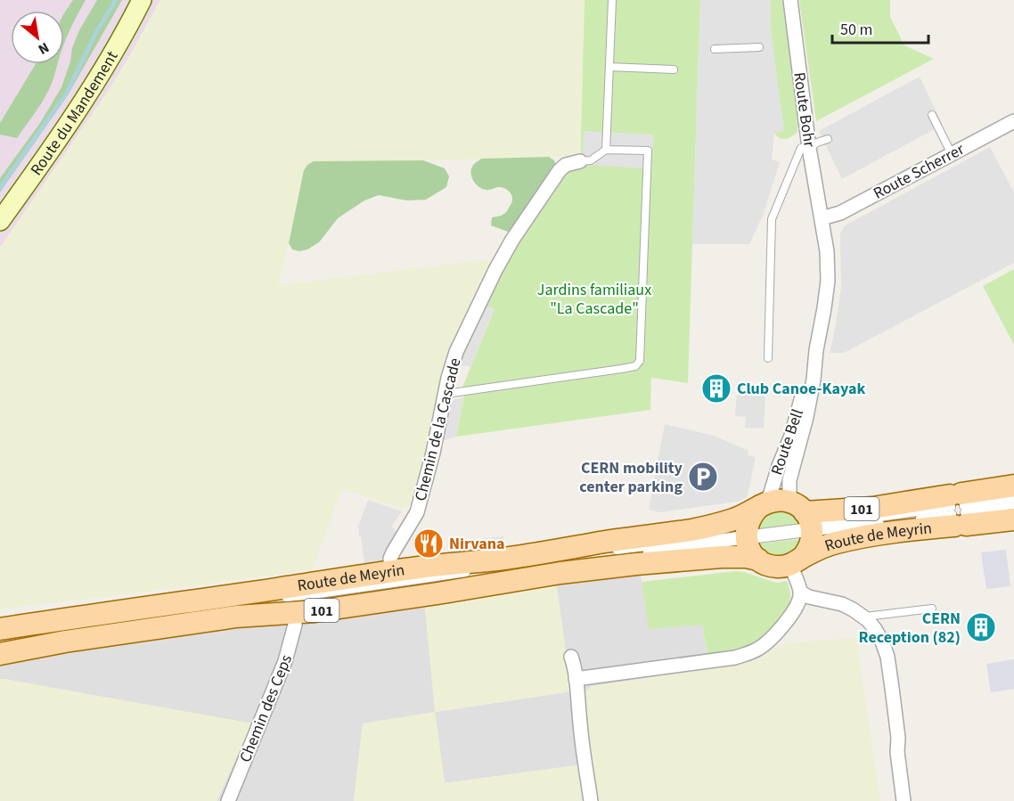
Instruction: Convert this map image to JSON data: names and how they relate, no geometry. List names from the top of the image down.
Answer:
{
  "streets": {
    "main road": ["Route du Mandement", "101", "Route de Meyrin"],
    "street": [
      "Route Bohr",
      "Route Scherrer",
      "Chemin de la Cascade",
      "Route Bell",
      "Chemin des Ceps"
    ]
  },
  "crossings": [
    ["Route Bohr", "Route Scherrer"],
    ["Route Bohr", "Route Bell"],
    ["Route Scherrer", "Route Bell"],
    ["Chemin de la Cascade", "Route de Meyrin"],
    ["Route Bell", "Route de Meyrin"],
    ["Route de Meyrin", "Chemin des Ceps"]
  ],
  "parks": ["Jardins familiaux \"La Cascade\""],
  "places": {
    "building": ["Club Canoe-Kayak", "CERN Reception (82)"],
    "parking": ["CERN mobility center parking"],
    "restaurant": ["Nirvana"]
  },
  "scale_bar": "50 m",
  "north": "bottom right"
}
